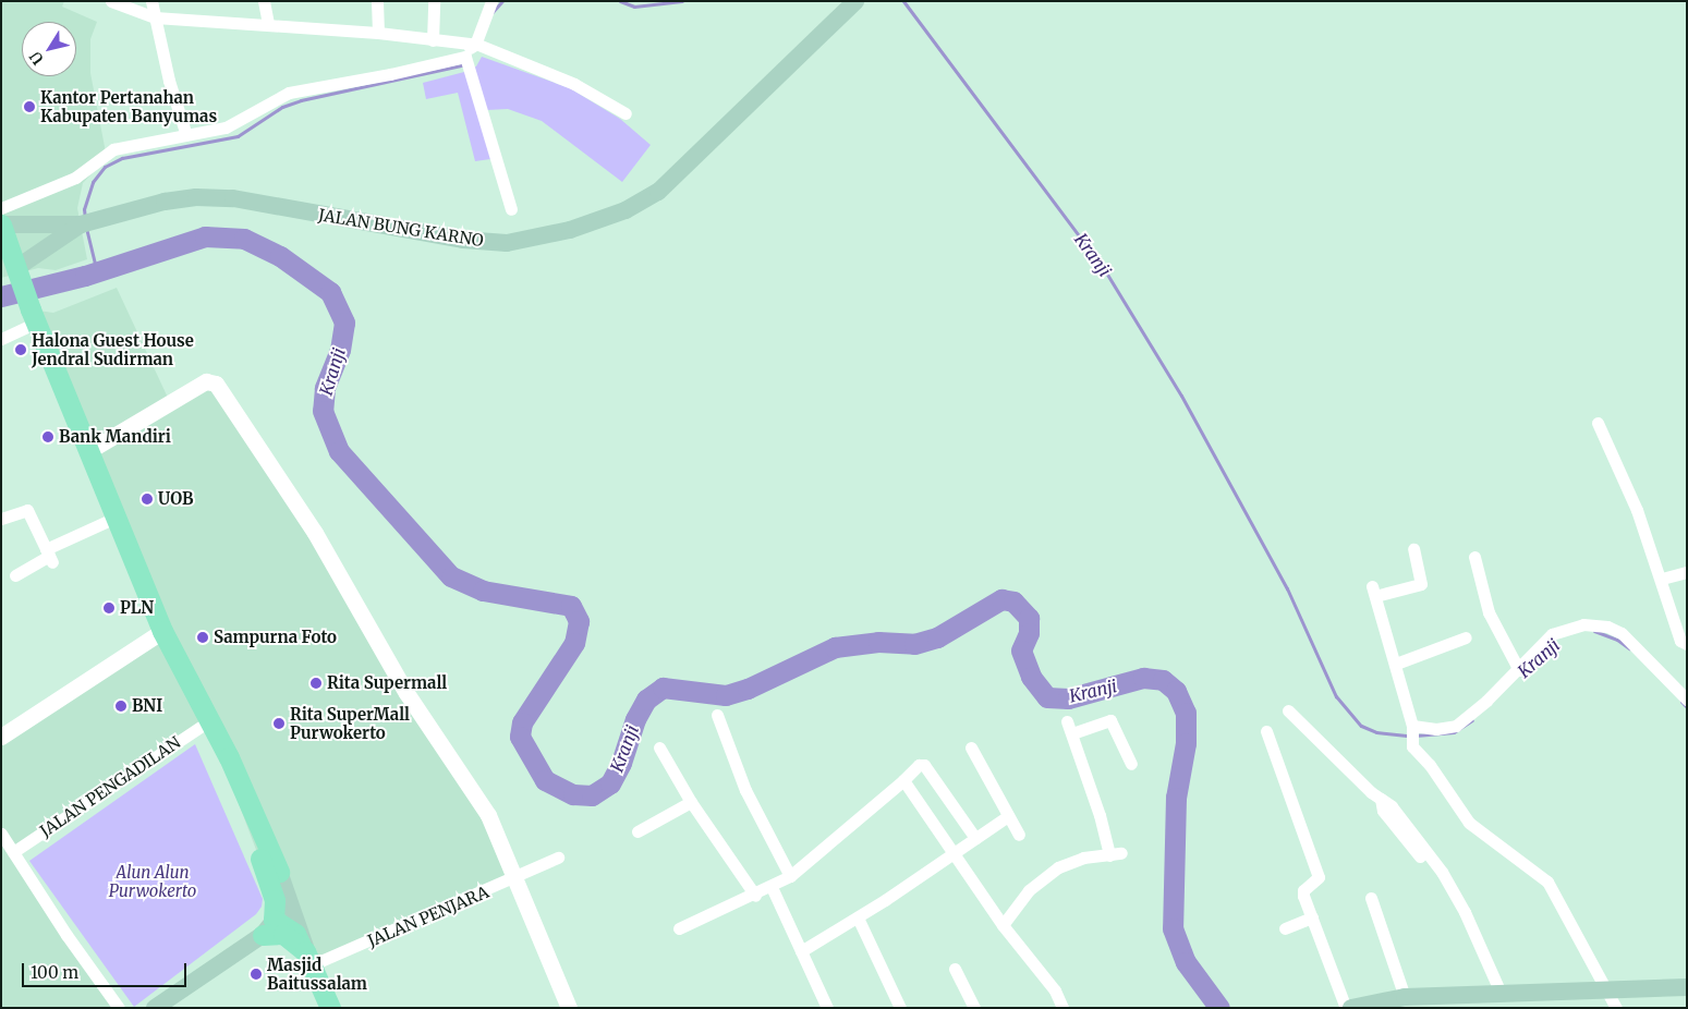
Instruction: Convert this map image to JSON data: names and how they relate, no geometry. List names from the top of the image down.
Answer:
{
  "streets": {
    "main road": ["JALAN BUNG KARNO"],
    "street": ["JALAN PENGADILAN", "JALAN PENJARA"]
  },
  "water": ["Kranji"],
  "parks": ["Alun Alun Purwokerto"],
  "places": [
    "Kantor Pertanahan Kabupaten Banyumas",
    "Halona Guest House Jendral Sudirman",
    "Bank Mandiri",
    "UOB",
    "PLN",
    "Sampurna Foto",
    "Rita Supermall",
    "BNI",
    "Rita SuperMall Purwokerto",
    "Masjid Baitussalam"
  ],
  "scale_bar": "100 m",
  "north": "bottom left"
}
